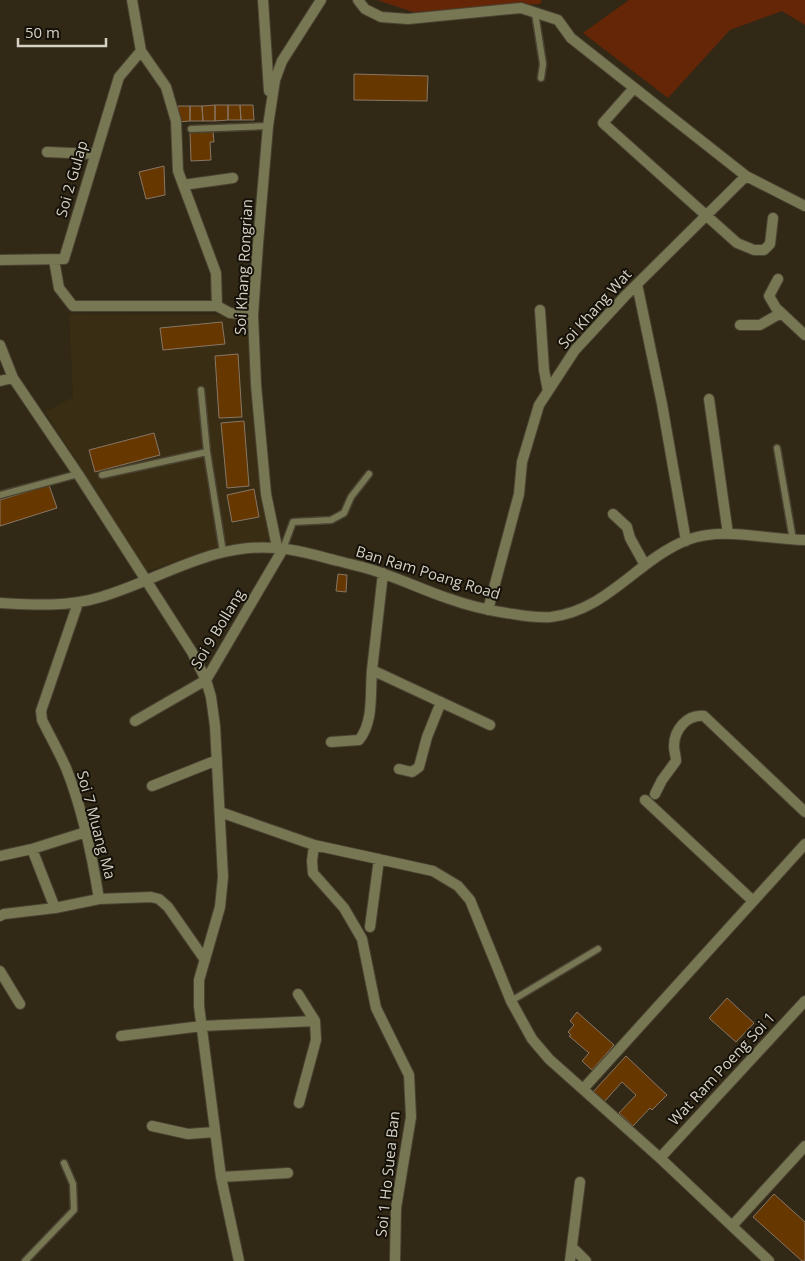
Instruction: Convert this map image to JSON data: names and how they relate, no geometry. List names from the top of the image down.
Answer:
{
  "streets": {
    "street": [
      "Soi 2 Gulap",
      "Soi Khang Rongrian",
      "Soi Khang Wat",
      "Ban Ram Poang Road",
      "Soi 9 Bollang",
      "Soi 7 Muang Ma",
      "Wat Ram Poeng Soi 1",
      "Soi 1 Ho Suea Ban"
    ]
  },
  "crossings": [
    ["Soi Khang Rongrian", "Ban Ram Poang Road"],
    ["Soi Khang Rongrian", "Soi 9 Bollang"],
    ["Soi Khang Wat", "Ban Ram Poang Road"],
    ["Ban Ram Poang Road", "Soi 9 Bollang"],
    ["Ban Ram Poang Road", "Soi 7 Muang Ma"]
  ],
  "scale_bar": "50 m"
}
